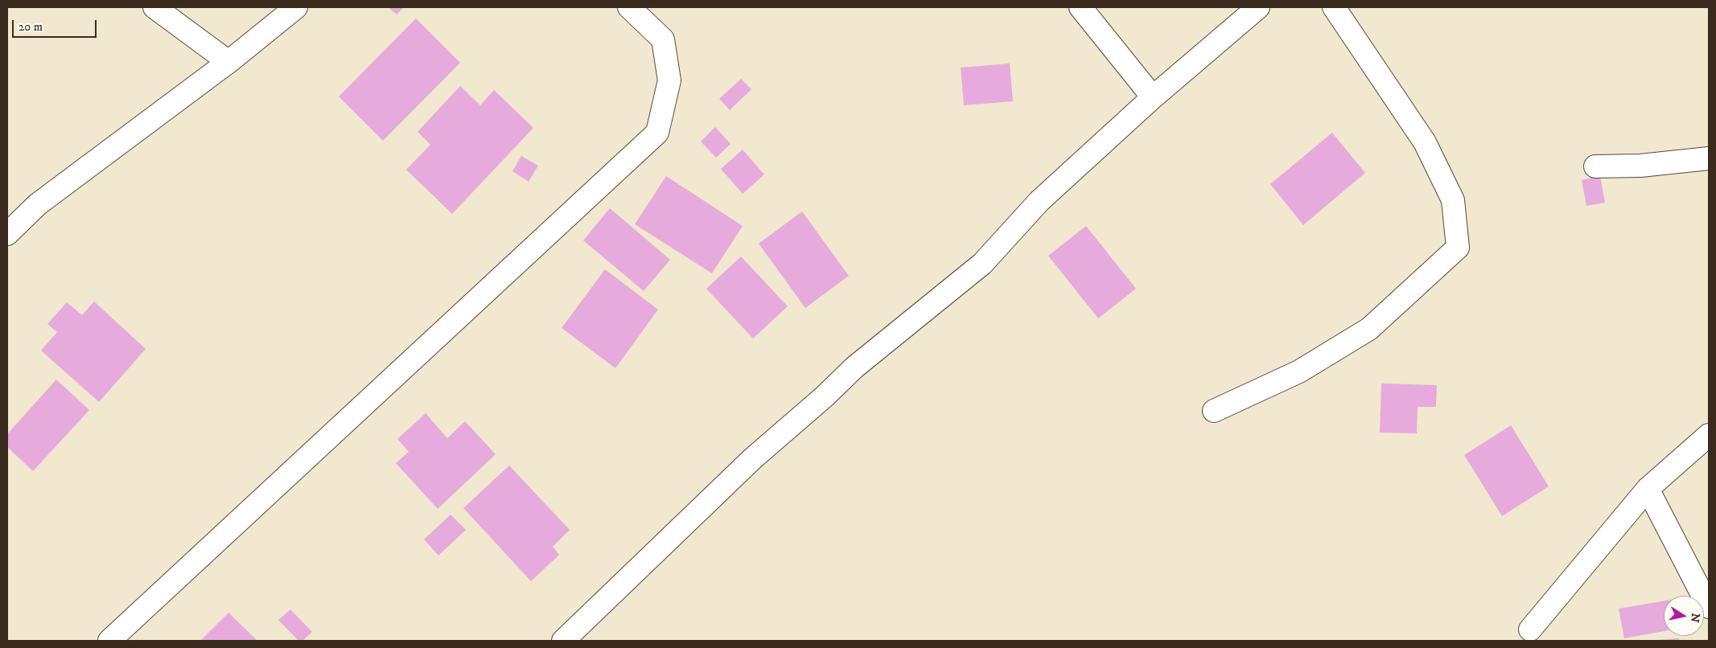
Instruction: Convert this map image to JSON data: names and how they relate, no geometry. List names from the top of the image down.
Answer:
{
  "scale_bar": "20 m",
  "north": "right"
}
